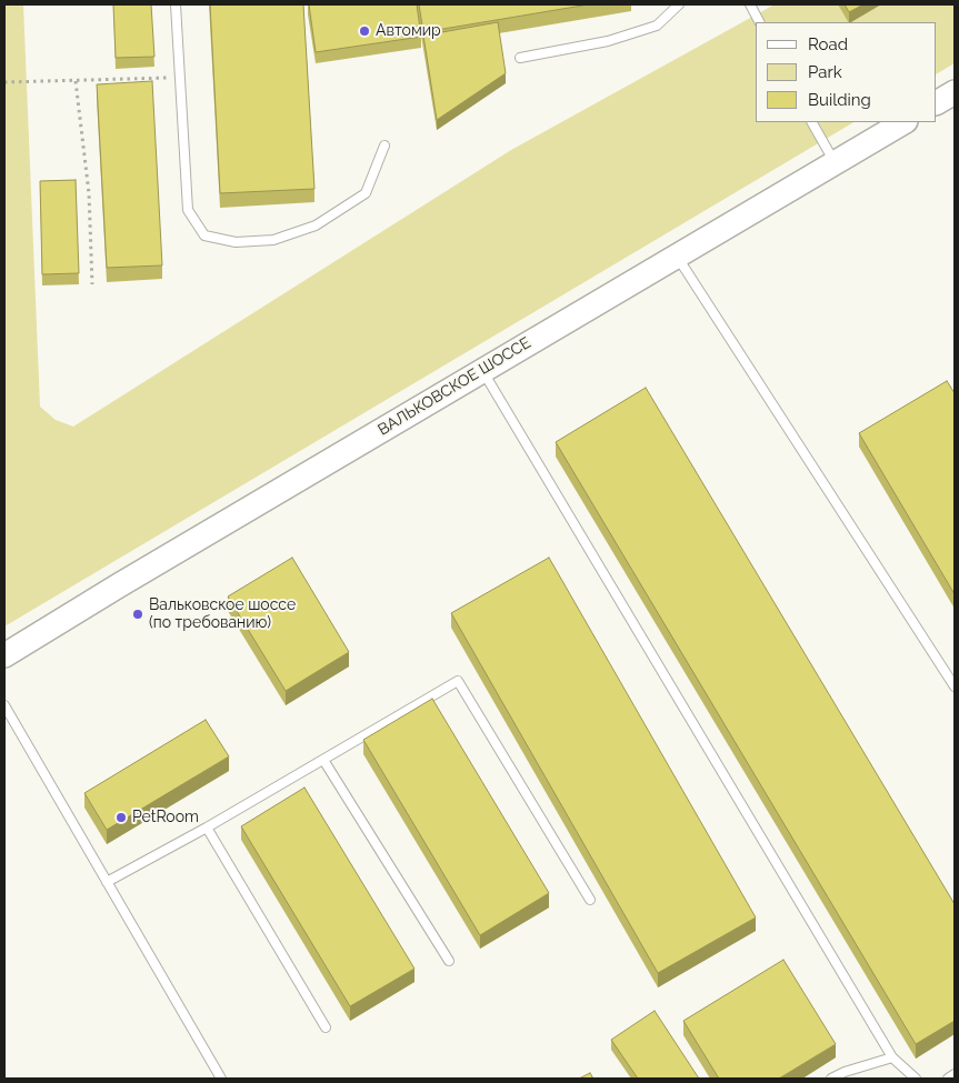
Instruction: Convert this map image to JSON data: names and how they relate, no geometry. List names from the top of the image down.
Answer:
{
  "streets": {
    "main road": ["ВАЛЬКОВСКОЕ ШОССЕ"]
  },
  "places": ["Автомир", "Вальковское шоссе (по требованию)", "PetRoom"],
  "legend": ["Road", "Park", "Building"]
}
